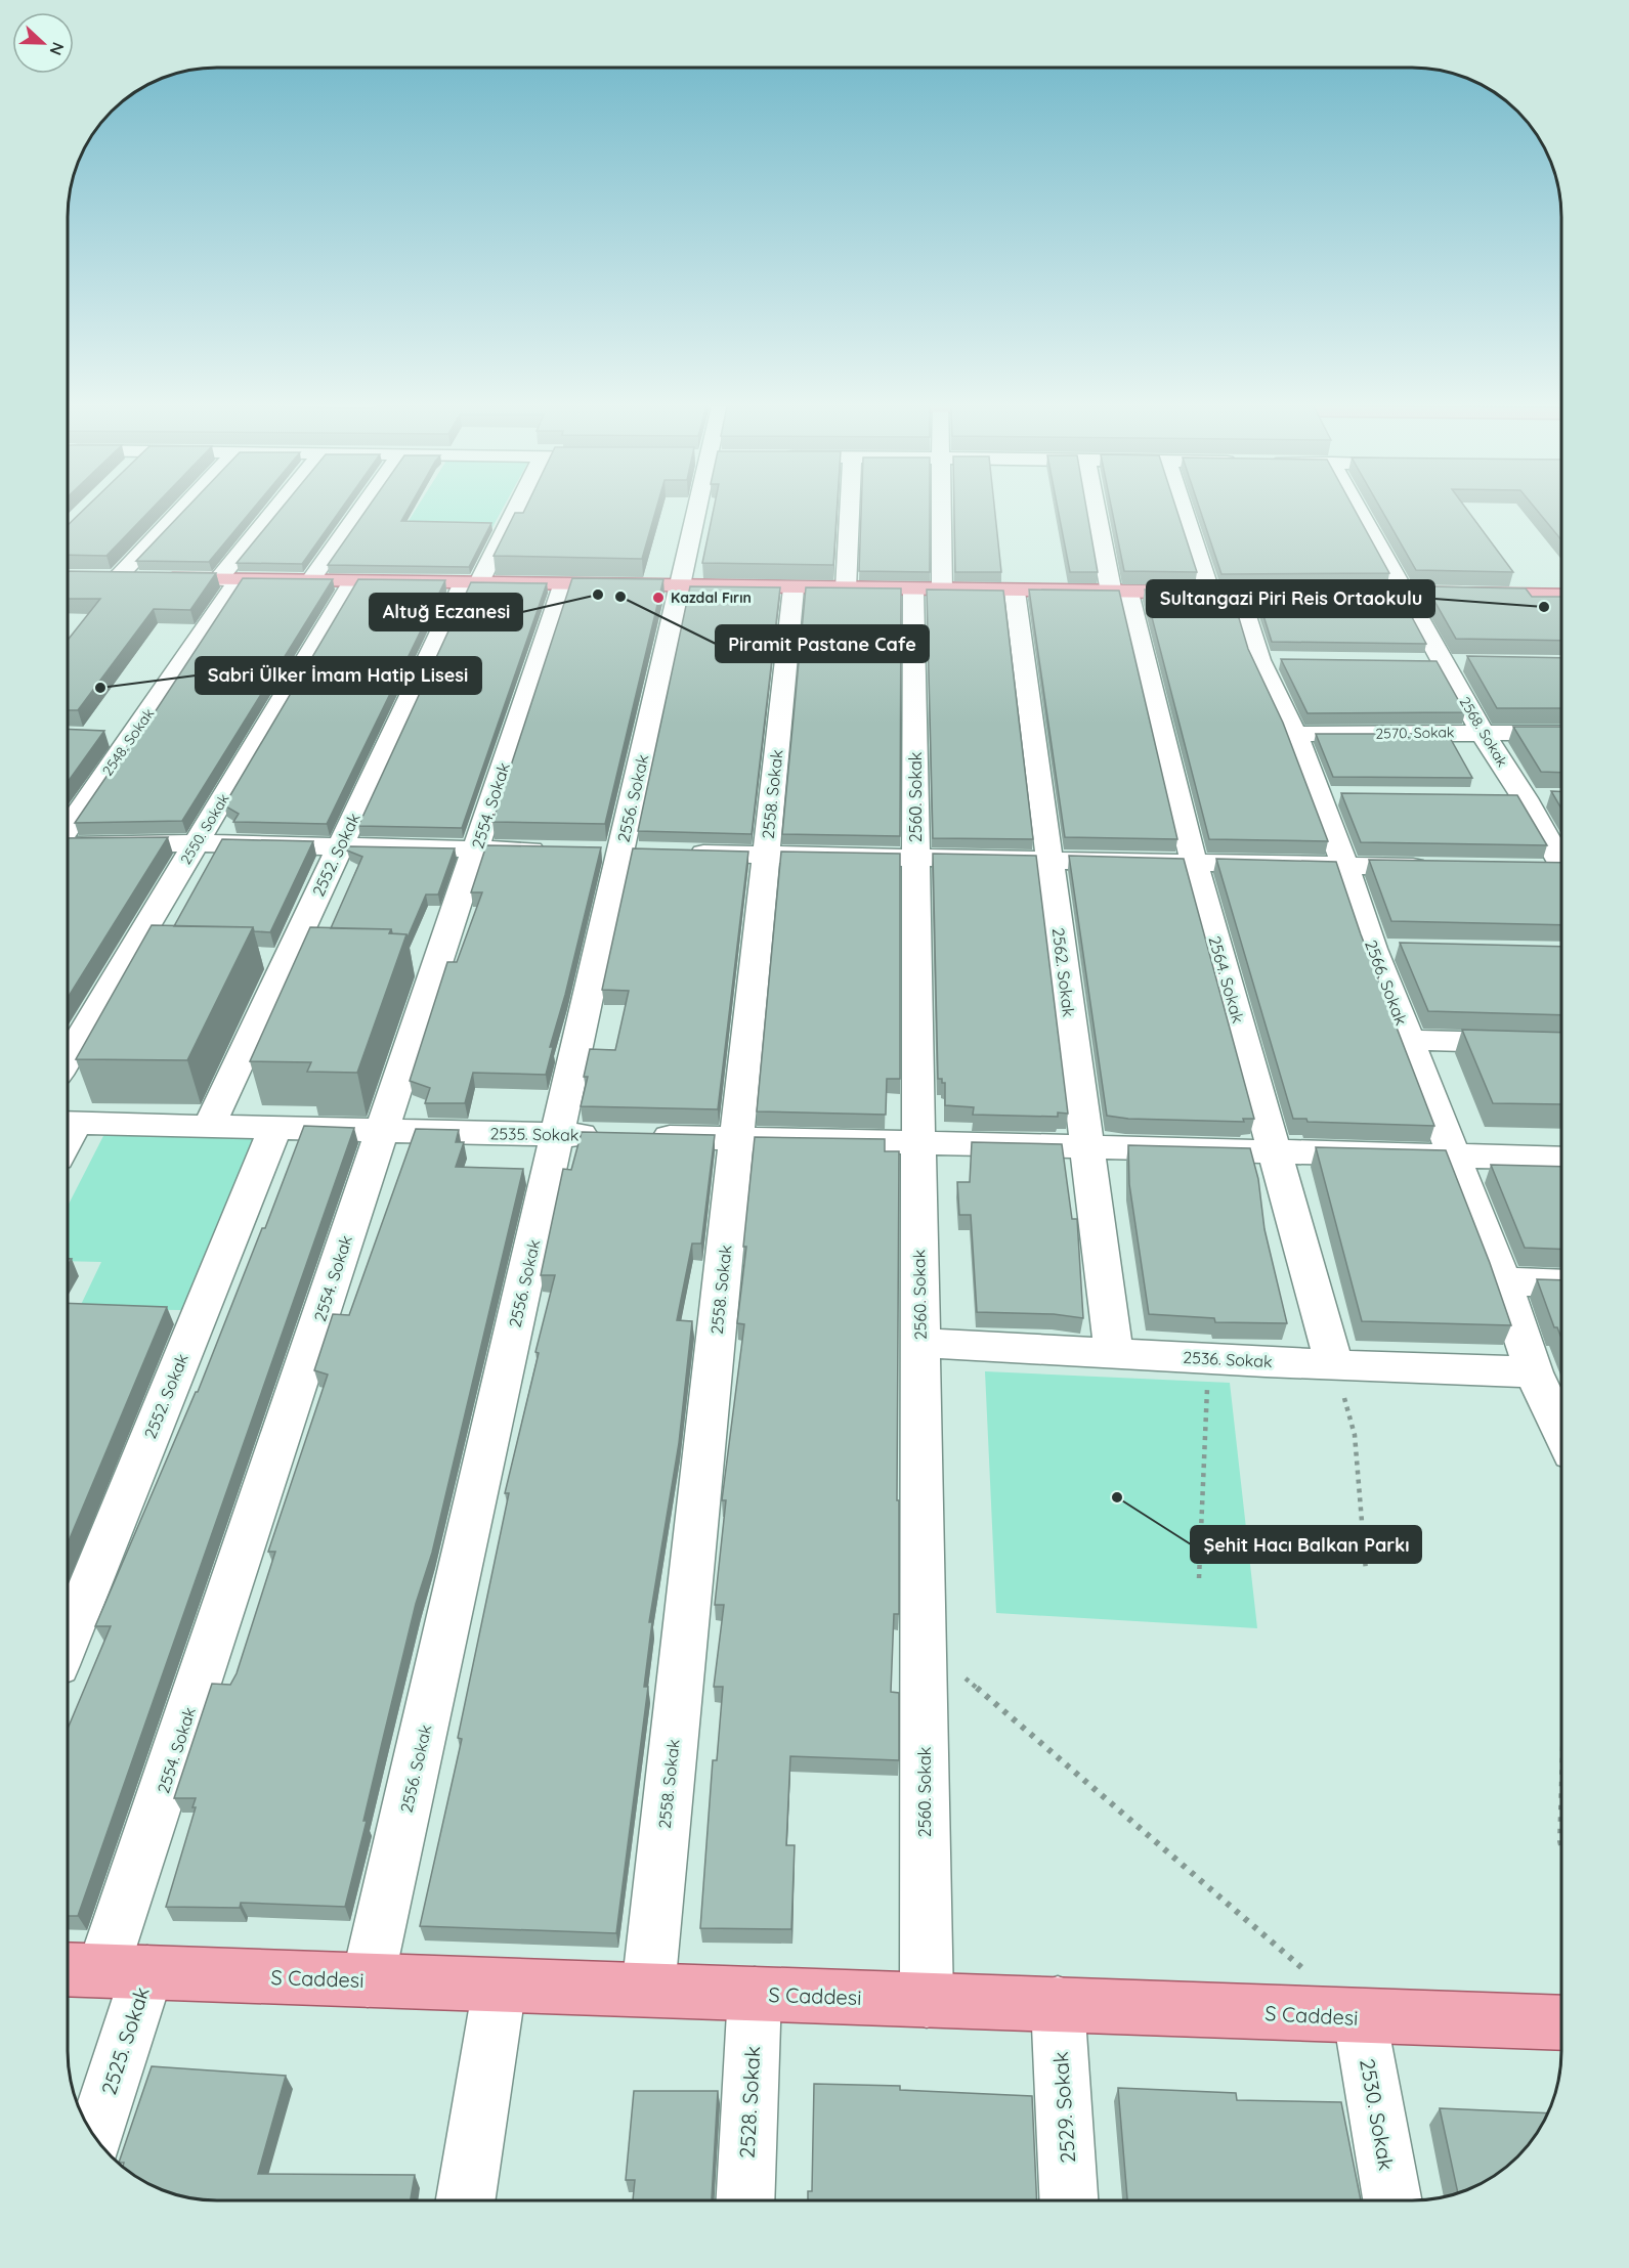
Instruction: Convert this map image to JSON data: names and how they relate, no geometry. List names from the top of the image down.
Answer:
{
  "streets": {
    "main road": ["S Caddesi"],
    "street": [
      "2568. Sokak",
      "2570. Sokak",
      "2548. Sokak",
      "2558. Sokak",
      "2560. Sokak",
      "2556. Sokak",
      "2554. Sokak",
      "2550. Sokak",
      "2552. Sokak",
      "2562. Sokak",
      "2564. Sokak",
      "2566. Sokak",
      "2535. Sokak",
      "2536. Sokak",
      "2525. Sokak",
      "2528. Sokak",
      "2529. Sokak",
      "2530. Sokak"
    ]
  },
  "crossings": [
    ["2568. Sokak", "2570. Sokak"],
    ["2570. Sokak", "2566. Sokak"],
    ["2558. Sokak", "2535. Sokak"],
    ["2558. Sokak", "S Caddesi"],
    ["2560. Sokak", "2535. Sokak"],
    ["2560. Sokak", "2536. Sokak"],
    ["2560. Sokak", "S Caddesi"],
    ["2556. Sokak", "2535. Sokak"],
    ["2556. Sokak", "S Caddesi"],
    ["2554. Sokak", "2535. Sokak"],
    ["2554. Sokak", "S Caddesi"],
    ["2554. Sokak", "2525. Sokak"],
    ["2552. Sokak", "2535. Sokak"],
    ["2562. Sokak", "2535. Sokak"],
    ["2562. Sokak", "2536. Sokak"],
    ["2564. Sokak", "2535. Sokak"],
    ["2564. Sokak", "2536. Sokak"],
    ["2566. Sokak", "2535. Sokak"],
    ["2566. Sokak", "2536. Sokak"],
    ["S Caddesi", "2525. Sokak"],
    ["S Caddesi", "2528. Sokak"],
    ["S Caddesi", "2529. Sokak"],
    ["S Caddesi", "2530. Sokak"]
  ],
  "places": [
    "Altuğ Eczanesi",
    "Piramit Pastane Cafe",
    "Kazdal Fırın",
    "Sultangazi Piri Reis Ortaokulu",
    "Sabri Ülker İmam Hatip Lisesi",
    "Şehit Hacı Balkan Parkı"
  ],
  "north": "right"
}
